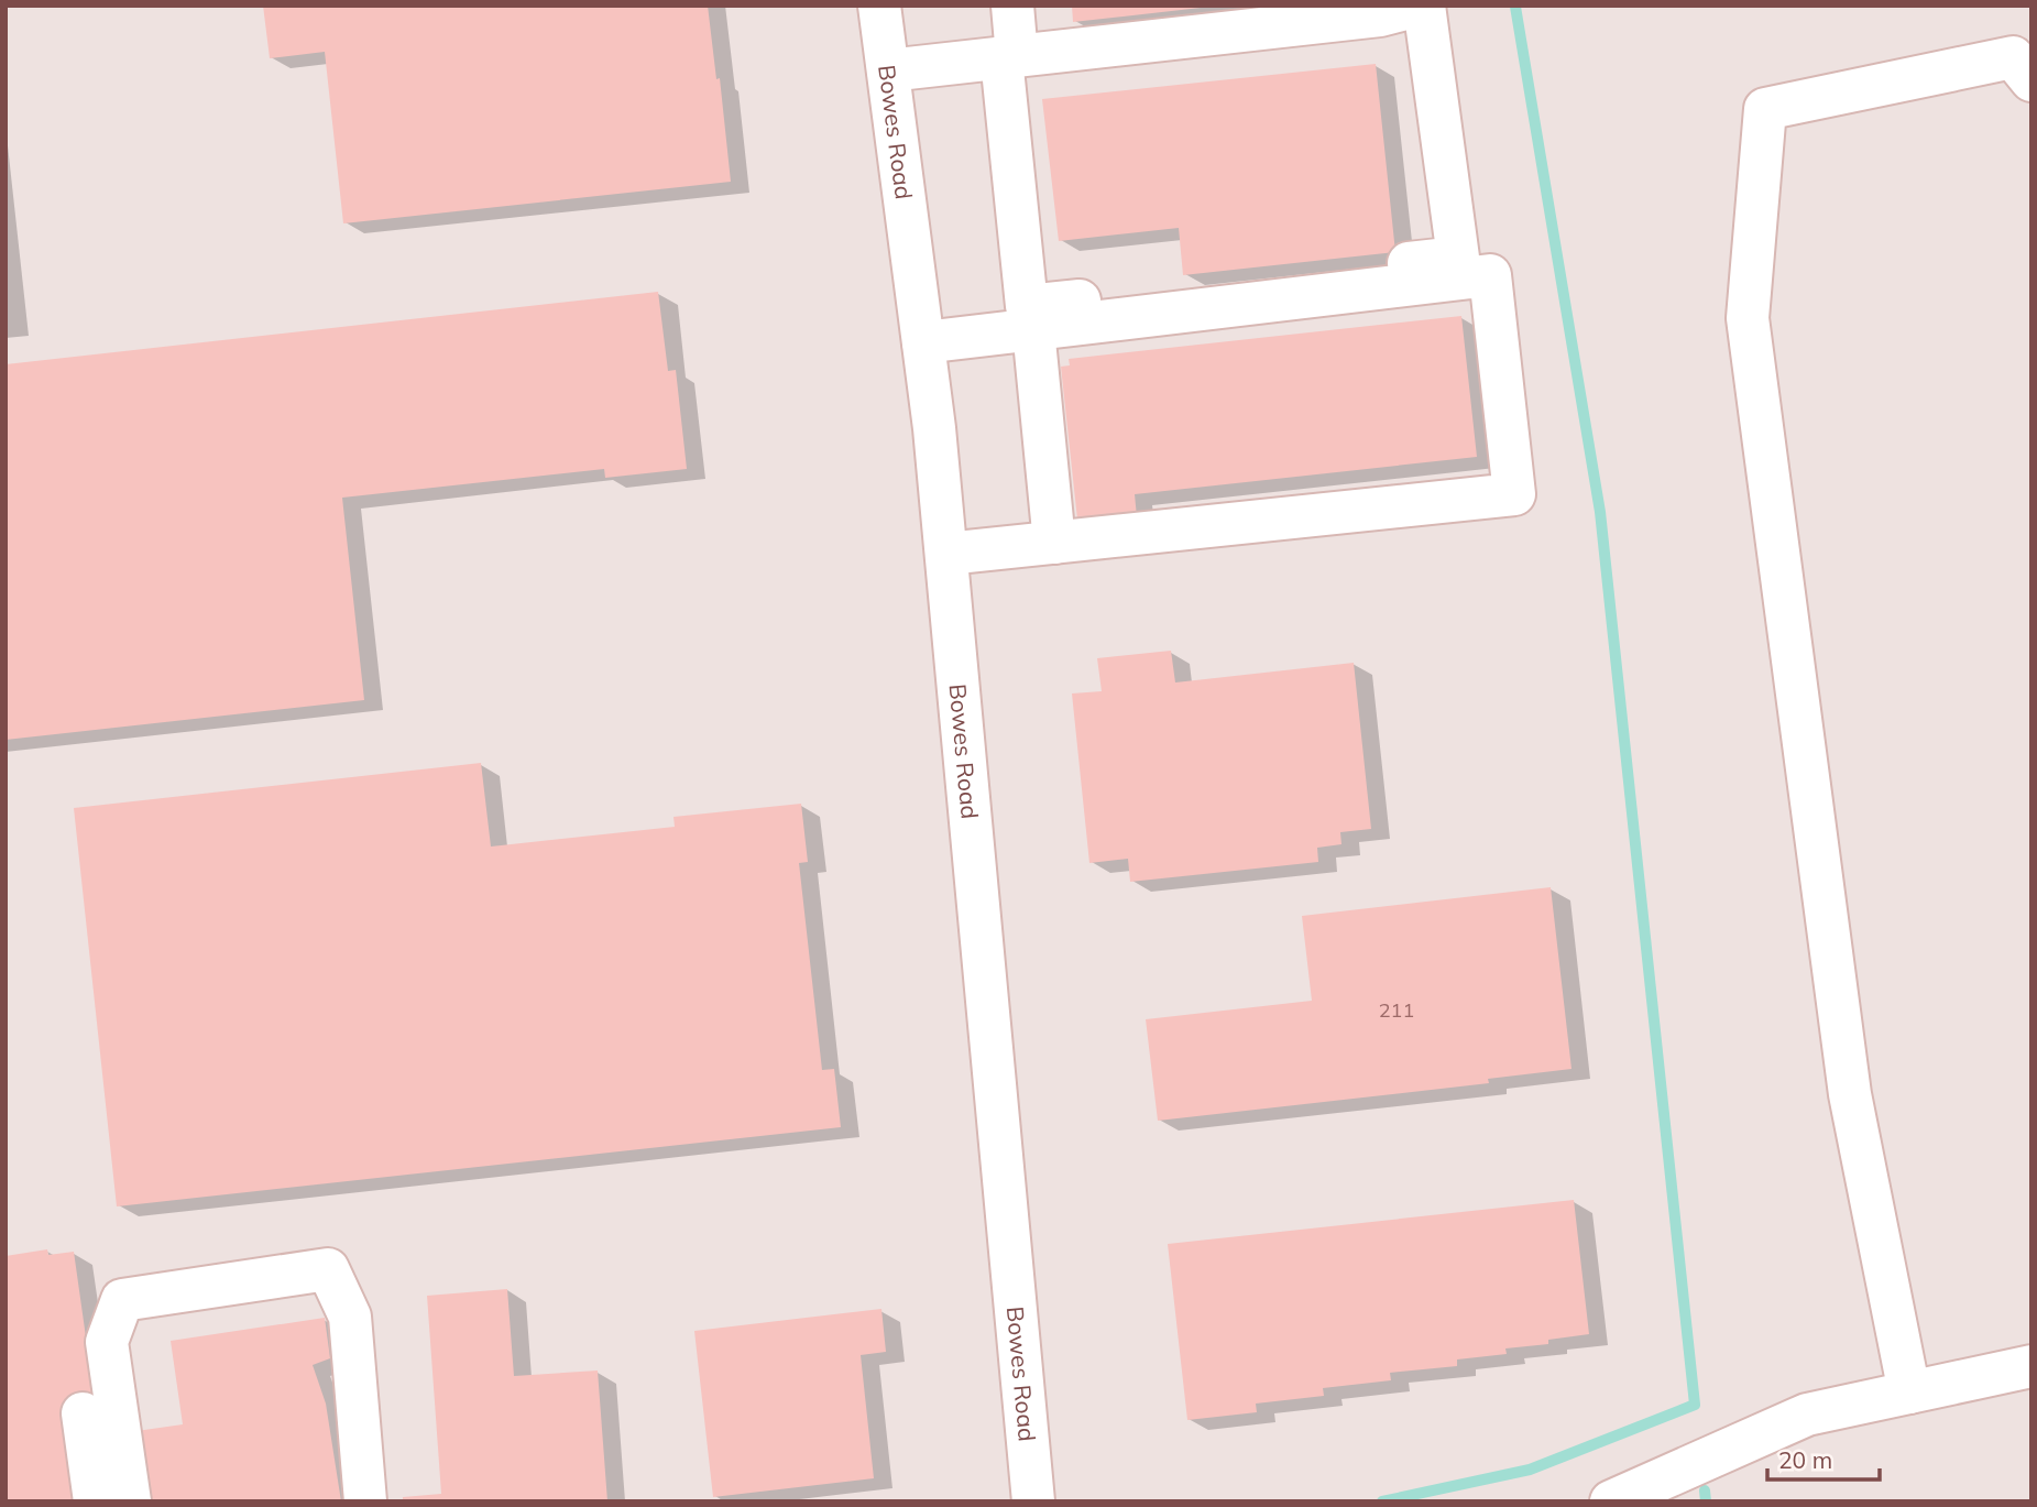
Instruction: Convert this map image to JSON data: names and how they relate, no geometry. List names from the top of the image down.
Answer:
{
  "streets": {
    "street": ["Bowes Road"]
  },
  "house_numbers": ["211"],
  "scale_bar": "20 m"
}
